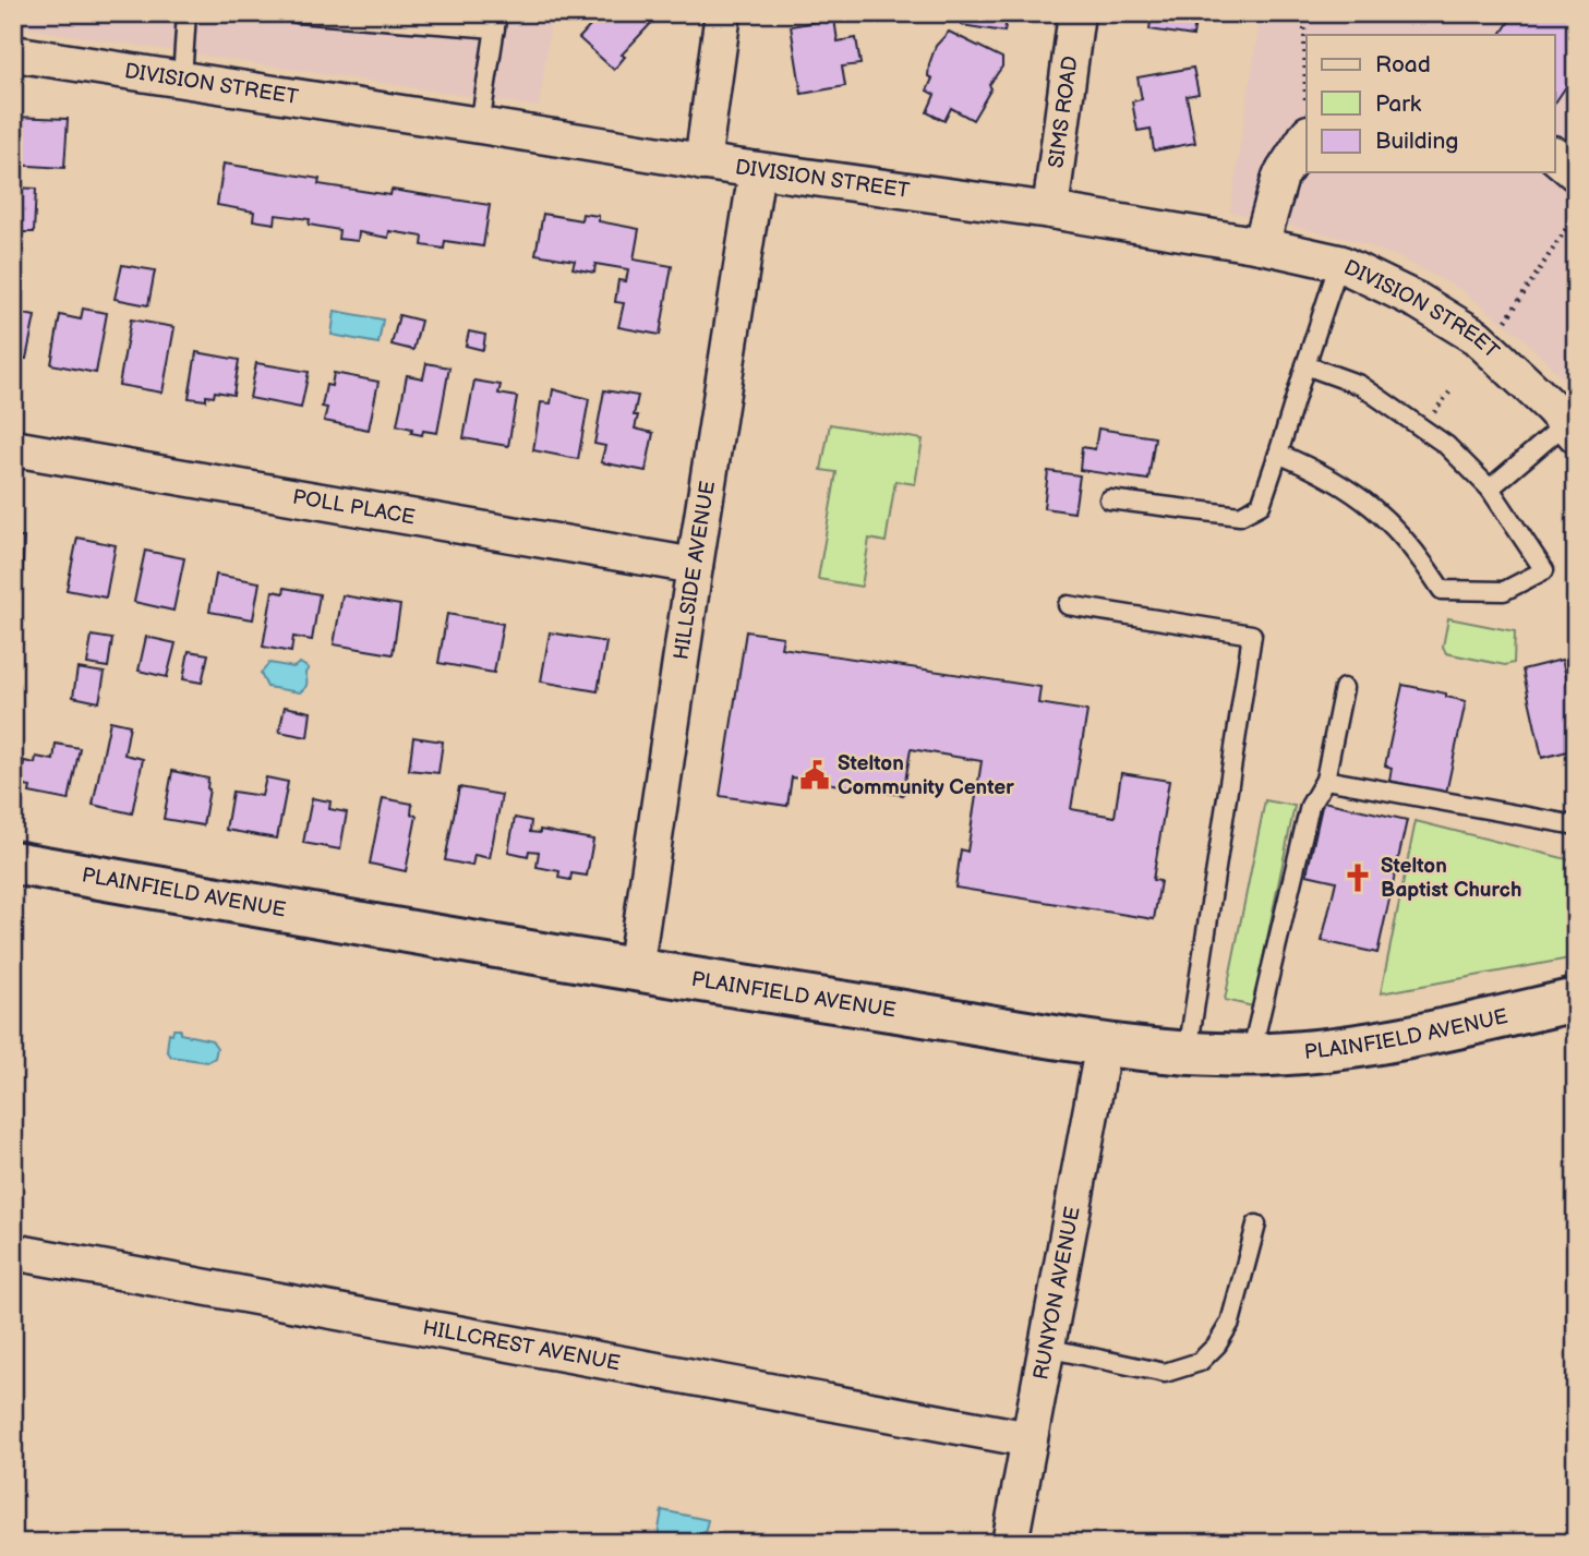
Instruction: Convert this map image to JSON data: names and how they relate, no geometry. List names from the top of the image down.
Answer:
{
  "streets": {
    "main road": ["PLAINFIELD AVENUE"],
    "street": [
      "DIVISION STREET",
      "SIMS ROAD",
      "POLL PLACE",
      "HILLSIDE AVENUE",
      "RUNYON AVENUE",
      "HILLCREST AVENUE"
    ]
  },
  "crossings": [
    ["DIVISION STREET", "SIMS ROAD"],
    ["DIVISION STREET", "HILLSIDE AVENUE"],
    ["POLL PLACE", "HILLSIDE AVENUE"],
    ["HILLSIDE AVENUE", "PLAINFIELD AVENUE"],
    ["PLAINFIELD AVENUE", "RUNYON AVENUE"],
    ["RUNYON AVENUE", "HILLCREST AVENUE"]
  ],
  "places": {
    "public building": ["Stelton Community Center"],
    "church": ["Stelton Baptist Church"]
  },
  "legend": ["Road", "Park", "Building"]
}
